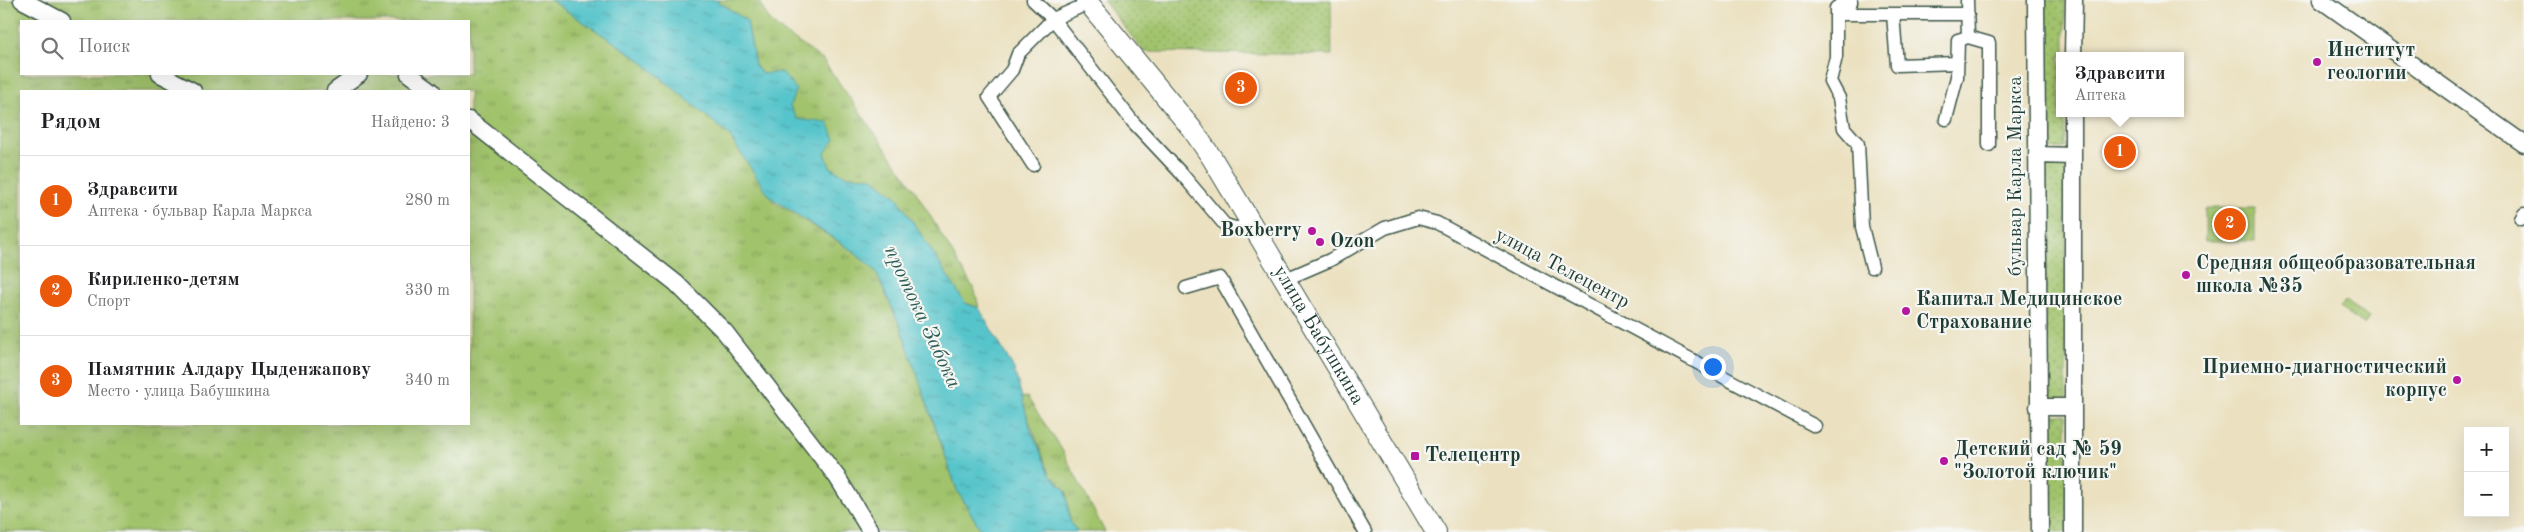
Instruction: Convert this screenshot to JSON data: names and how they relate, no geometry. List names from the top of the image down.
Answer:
{
  "streets": {
    "main road": ["улица Бабушкина"],
    "street": ["бульвар Карла Маркса", "улица Телецентр"]
  },
  "crossings": [
    ["улица Телецентр", "улица Бабушкина"]
  ],
  "water": ["протока Забока"],
  "places": {
    "other": [
      "Институт геологии",
      "Boxberry",
      "Ozon",
      "Средняя общеобразовательная школа №35",
      "Капитал Медицинское Страхование",
      "Приемно-диагностический корпус",
      "Детский сад № 59 \"Золотой ключик\""
    ],
    "transit": ["Телецентр"]
  },
  "page": {
    "search": "Поиск",
    "popup": ["Здравсити", "Аптека"],
    "pins": ["3", "1", "2"],
    "heading": ["Рядом", "Найдено: 3"],
    "list": [
      {
        "mark": "1",
        "name": "Здравсити",
        "note": "Аптека · бульвар Карла Маркса",
        "value": "280 m"
      },
      {
        "mark": "2",
        "name": "Кириленко-детям",
        "note": "Спорт",
        "value": "330 m"
      },
      {
        "mark": "3",
        "name": "Памятник Алдару Цыденжапову",
        "note": "Место · улица Бабушкина",
        "value": "340 m"
      }
    ],
    "map_buttons": ["+", "−"]
  }
}
